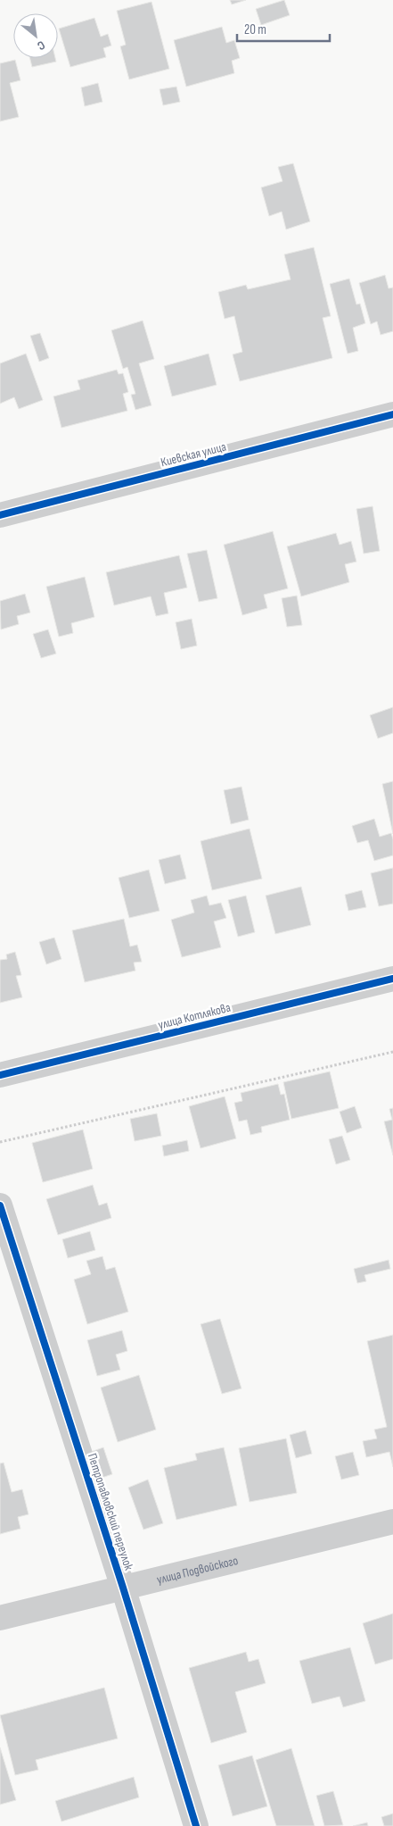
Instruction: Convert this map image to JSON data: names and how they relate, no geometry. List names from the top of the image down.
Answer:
{
  "streets": {
    "street": [
      "Киевская улица",
      "улица Котлякова",
      "Петропавловский переулок",
      "улица Подвойского"
    ]
  },
  "crossings": [
    ["Петропавловский переулок", "улица Подвойского"]
  ],
  "scale_bar": "20 m",
  "north": "bottom right"
}
